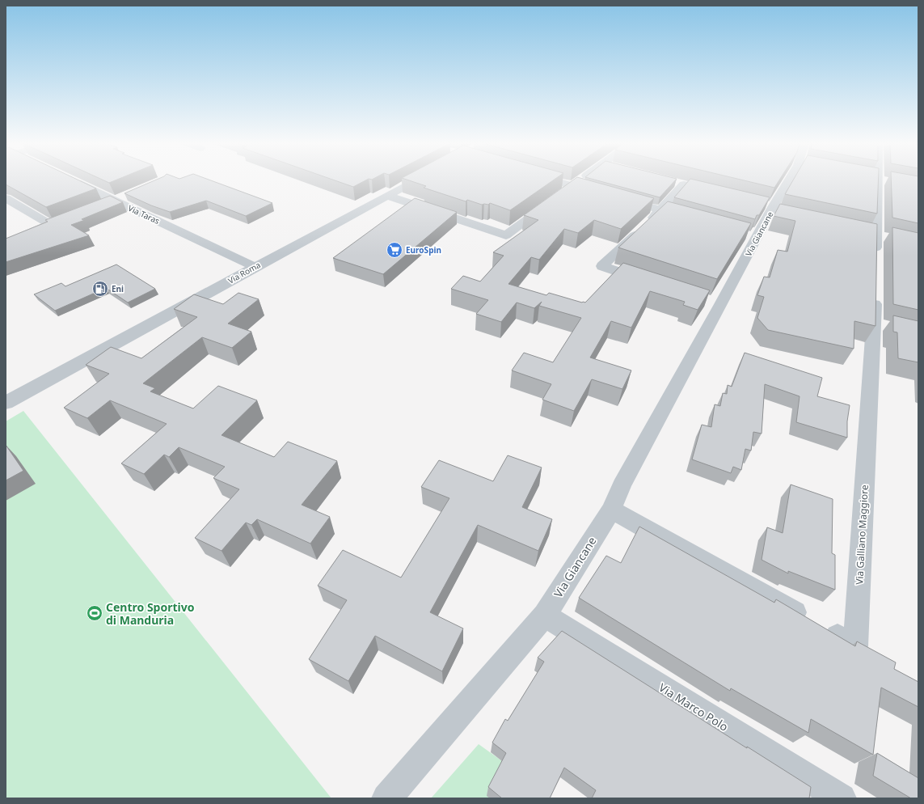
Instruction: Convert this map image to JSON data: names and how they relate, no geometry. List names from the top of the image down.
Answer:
{
  "streets": {
    "street": [
      "Via Taras",
      "Via Giancane",
      "Via Roma",
      "Via Galliano Maggiore",
      "Via Marco Polo"
    ]
  },
  "crossings": [
    ["Via Taras", "Via Roma"],
    ["Via Giancane", "Via Galliano Maggiore"],
    ["Via Giancane", "Via Marco Polo"]
  ],
  "places": {
    "supermarket": ["EuroSpin"],
    "fuel station": ["Eni"],
    "sports": ["Centro Sportivo di Manduria"]
  }
}
